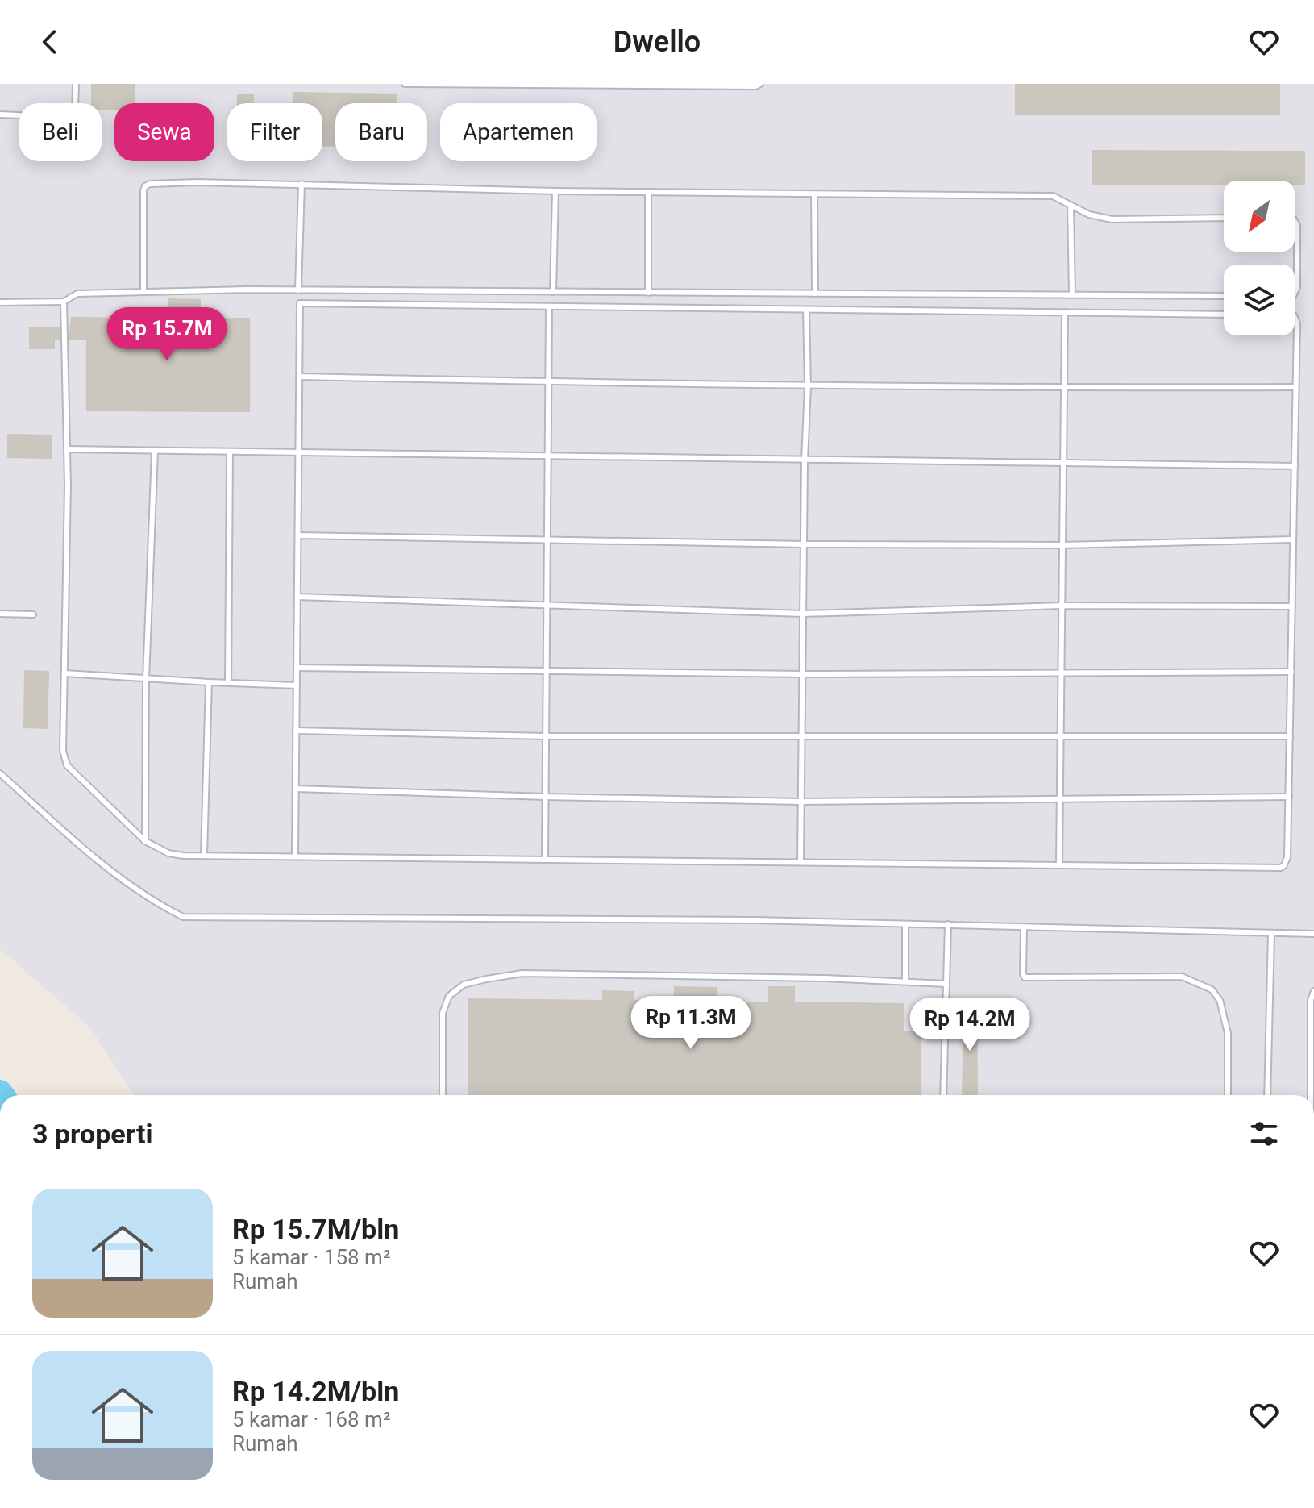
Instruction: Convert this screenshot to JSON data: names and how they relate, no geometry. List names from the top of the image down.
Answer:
{
  "north": "bottom left",
  "page": {
    "header": "Dwello",
    "chip": [
      "Beli",
      "Sewa",
      "Filter",
      "Baru",
      "Apartemen"
    ],
    "price": ["Rp 15.7M", "Rp 11.3M", "Rp 14.2M"],
    "heading": "3 properti",
    "list": [
      {
        "name": "Rp 15.7M/bln",
        "note": "5 kamar · 158 m² · Rumah"
      },
      {
        "name": "Rp 14.2M/bln",
        "note": "5 kamar · 168 m² · Rumah"
      }
    ]
  }
}
